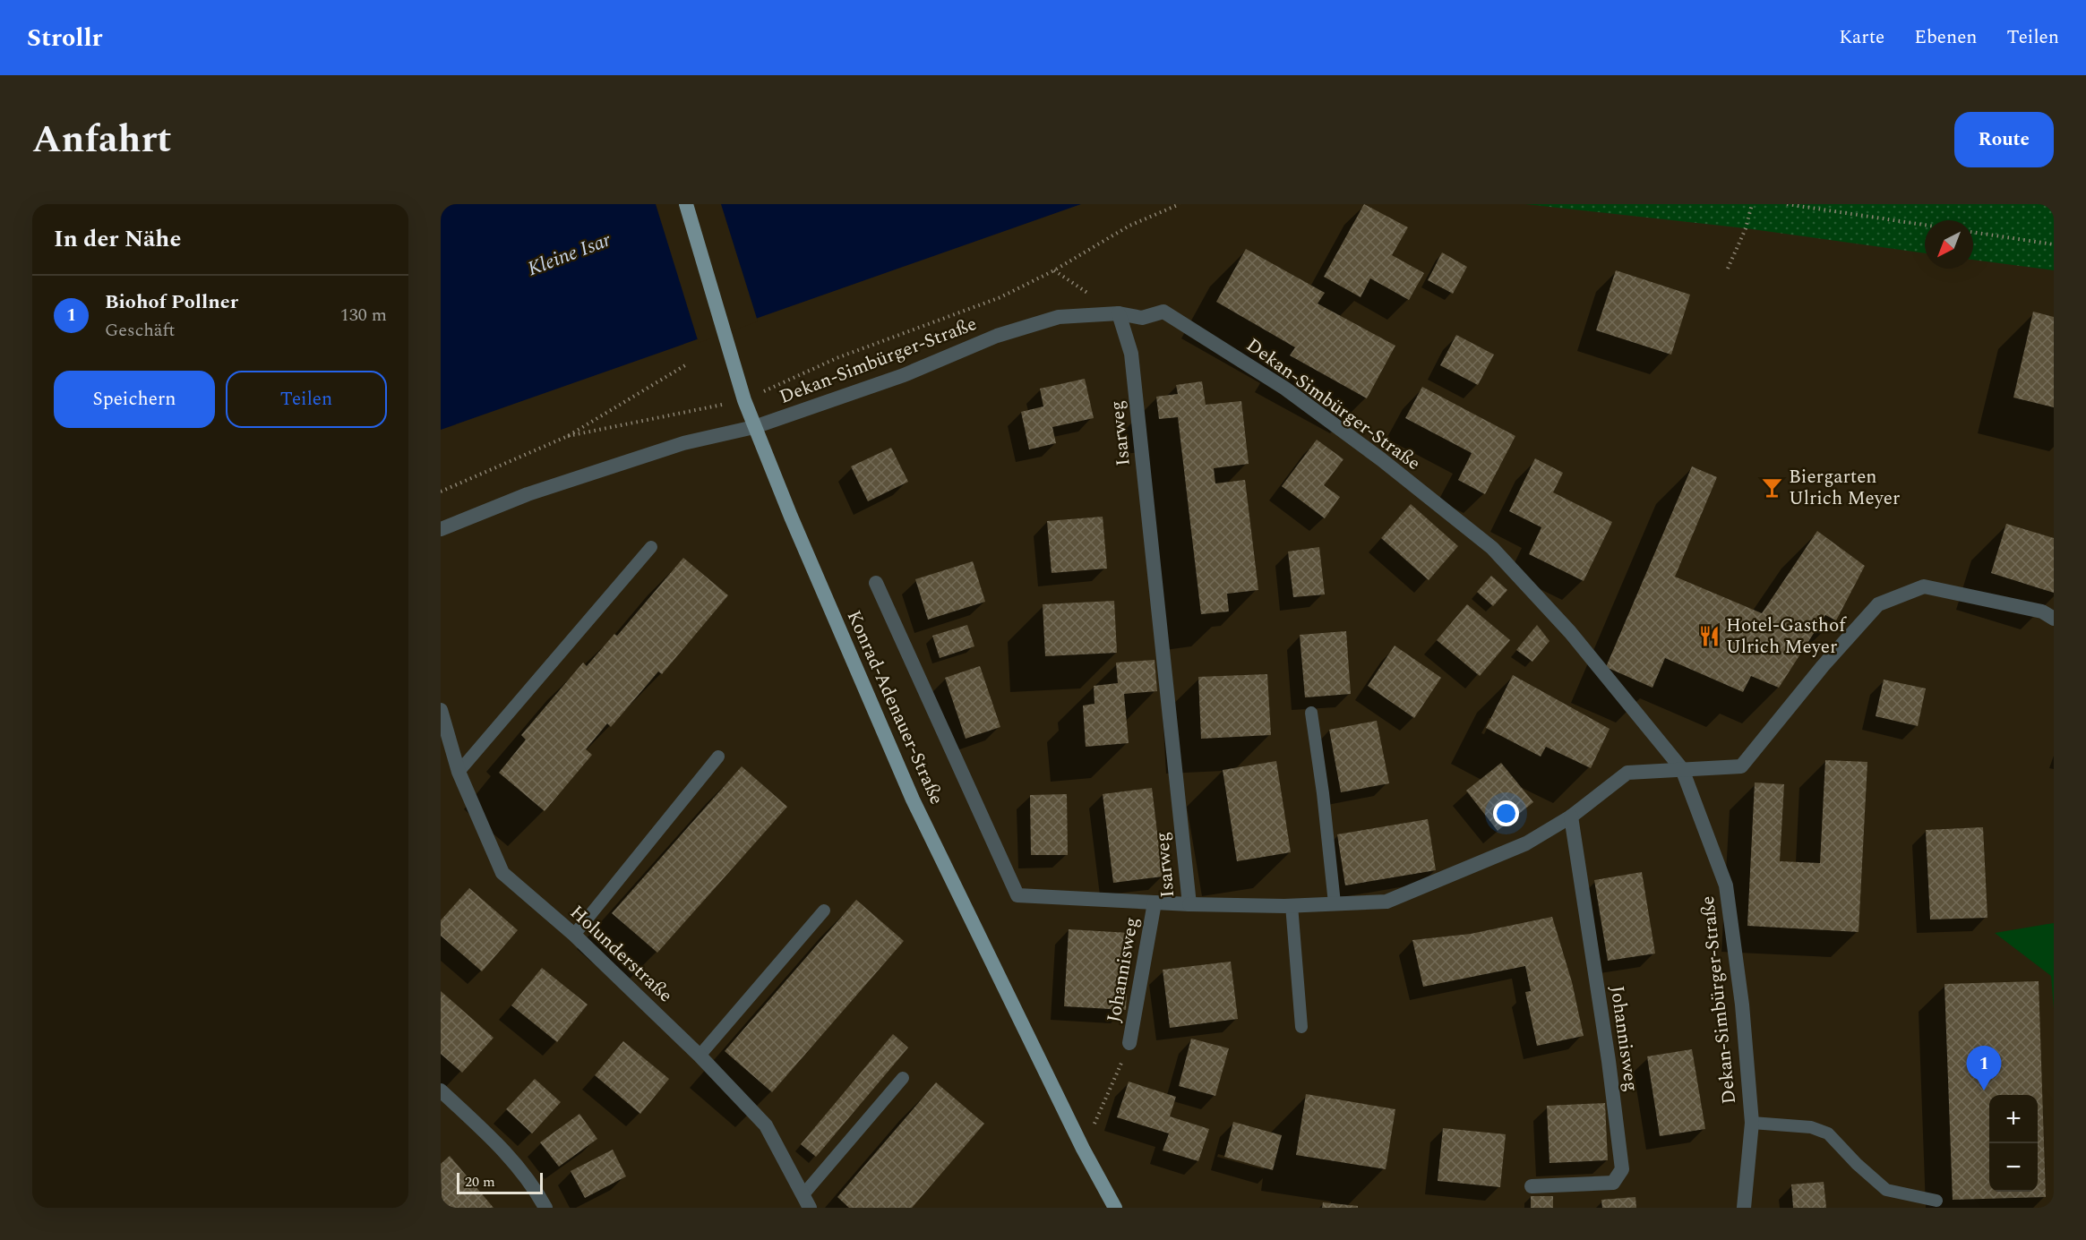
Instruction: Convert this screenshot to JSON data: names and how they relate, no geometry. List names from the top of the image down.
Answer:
{
  "streets": {
    "main road": ["Konrad-Adenauer-Straße"],
    "street": [
      "Dekan-Simbürger-Straße",
      "Isarweg",
      "Holunderstraße",
      "Johannisweg"
    ]
  },
  "crossings": [
    ["Dekan-Simbürger-Straße", "Isarweg"],
    ["Dekan-Simbürger-Straße", "Konrad-Adenauer-Straße"],
    ["Isarweg", "Johannisweg"]
  ],
  "water": ["Kleine Isar"],
  "places": {
    "bar": ["Biergarten Ulrich Meyer"],
    "restaurant": ["Hotel-Gasthof Ulrich Meyer"]
  },
  "scale_bar": "20 m",
  "north": "bottom left",
  "page": {
    "header": "Strollr",
    "nav": ["Karte", "Ebenen", "Teilen"],
    "title": "Anfahrt",
    "buttons": [
      "Route",
      ["Speichern", "Teilen"]
    ],
    "heading": "In der Nähe",
    "list": [
      {
        "mark": "1",
        "name": "Biohof Pollner",
        "note": "Geschäft",
        "value": "130 m"
      }
    ],
    "pins": "1",
    "map_buttons": ["+", "−"],
    "scale": "20 m"
  }
}
